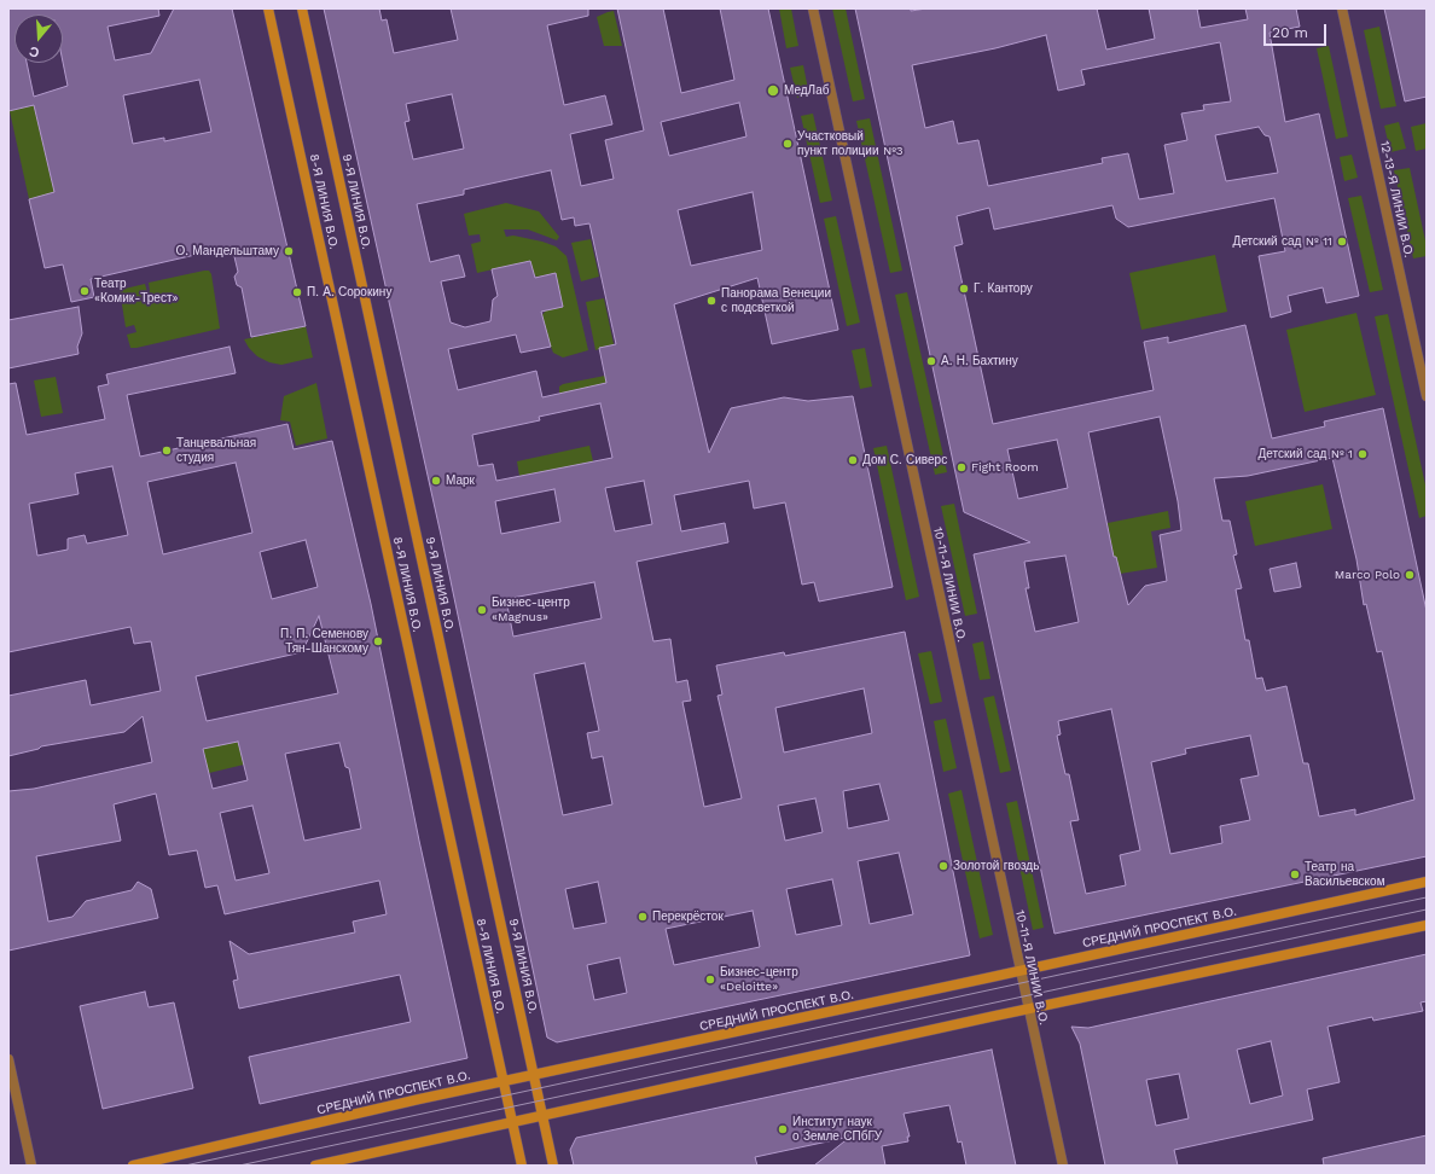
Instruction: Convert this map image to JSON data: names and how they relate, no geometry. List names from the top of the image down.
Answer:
{
  "streets": {
    "main road": ["8-Я ЛИНИЯ В.О.", "9-Я ЛИНИЯ В.О.", "СРЕДНИЙ ПРОСПЕКТ В.О."],
    "street": ["12-13-Я ЛИНИИ В.О.", "10-11-Я ЛИНИИ В.О."]
  },
  "crossings": [
    ["8-Я ЛИНИЯ В.О.", "СРЕДНИЙ ПРОСПЕКТ В.О."],
    ["9-Я ЛИНИЯ В.О.", "СРЕДНИЙ ПРОСПЕКТ В.О."],
    ["10-11-Я ЛИНИИ В.О.", "СРЕДНИЙ ПРОСПЕКТ В.О."]
  ],
  "places": [
    "МедЛаб",
    "Участковый пункт полиции №3",
    "Детский сад № 11",
    "О. Мандельштаму",
    "Г. Кантору",
    "Театр «Комик-Трест»",
    "П. А. Сорокину",
    "Панорама Венеции с подсветкой",
    "А. Н. Бахтину",
    "Танцевальная студия",
    "Детский сад № 1",
    "Дом С. Сиверс",
    "Fight Room",
    "Марк",
    "Marco Polo",
    "Бизнес-центр «Magnus»",
    "П. П. Семенову Тян-Шанскому",
    "Золотой гвоздь",
    "Театр на Васильевском",
    "Перекрёсток",
    "Бизнес-центр «Deloitte»",
    "Институт наук о Земле СПбГУ"
  ],
  "scale_bar": "20 m",
  "north": "bottom"
}
